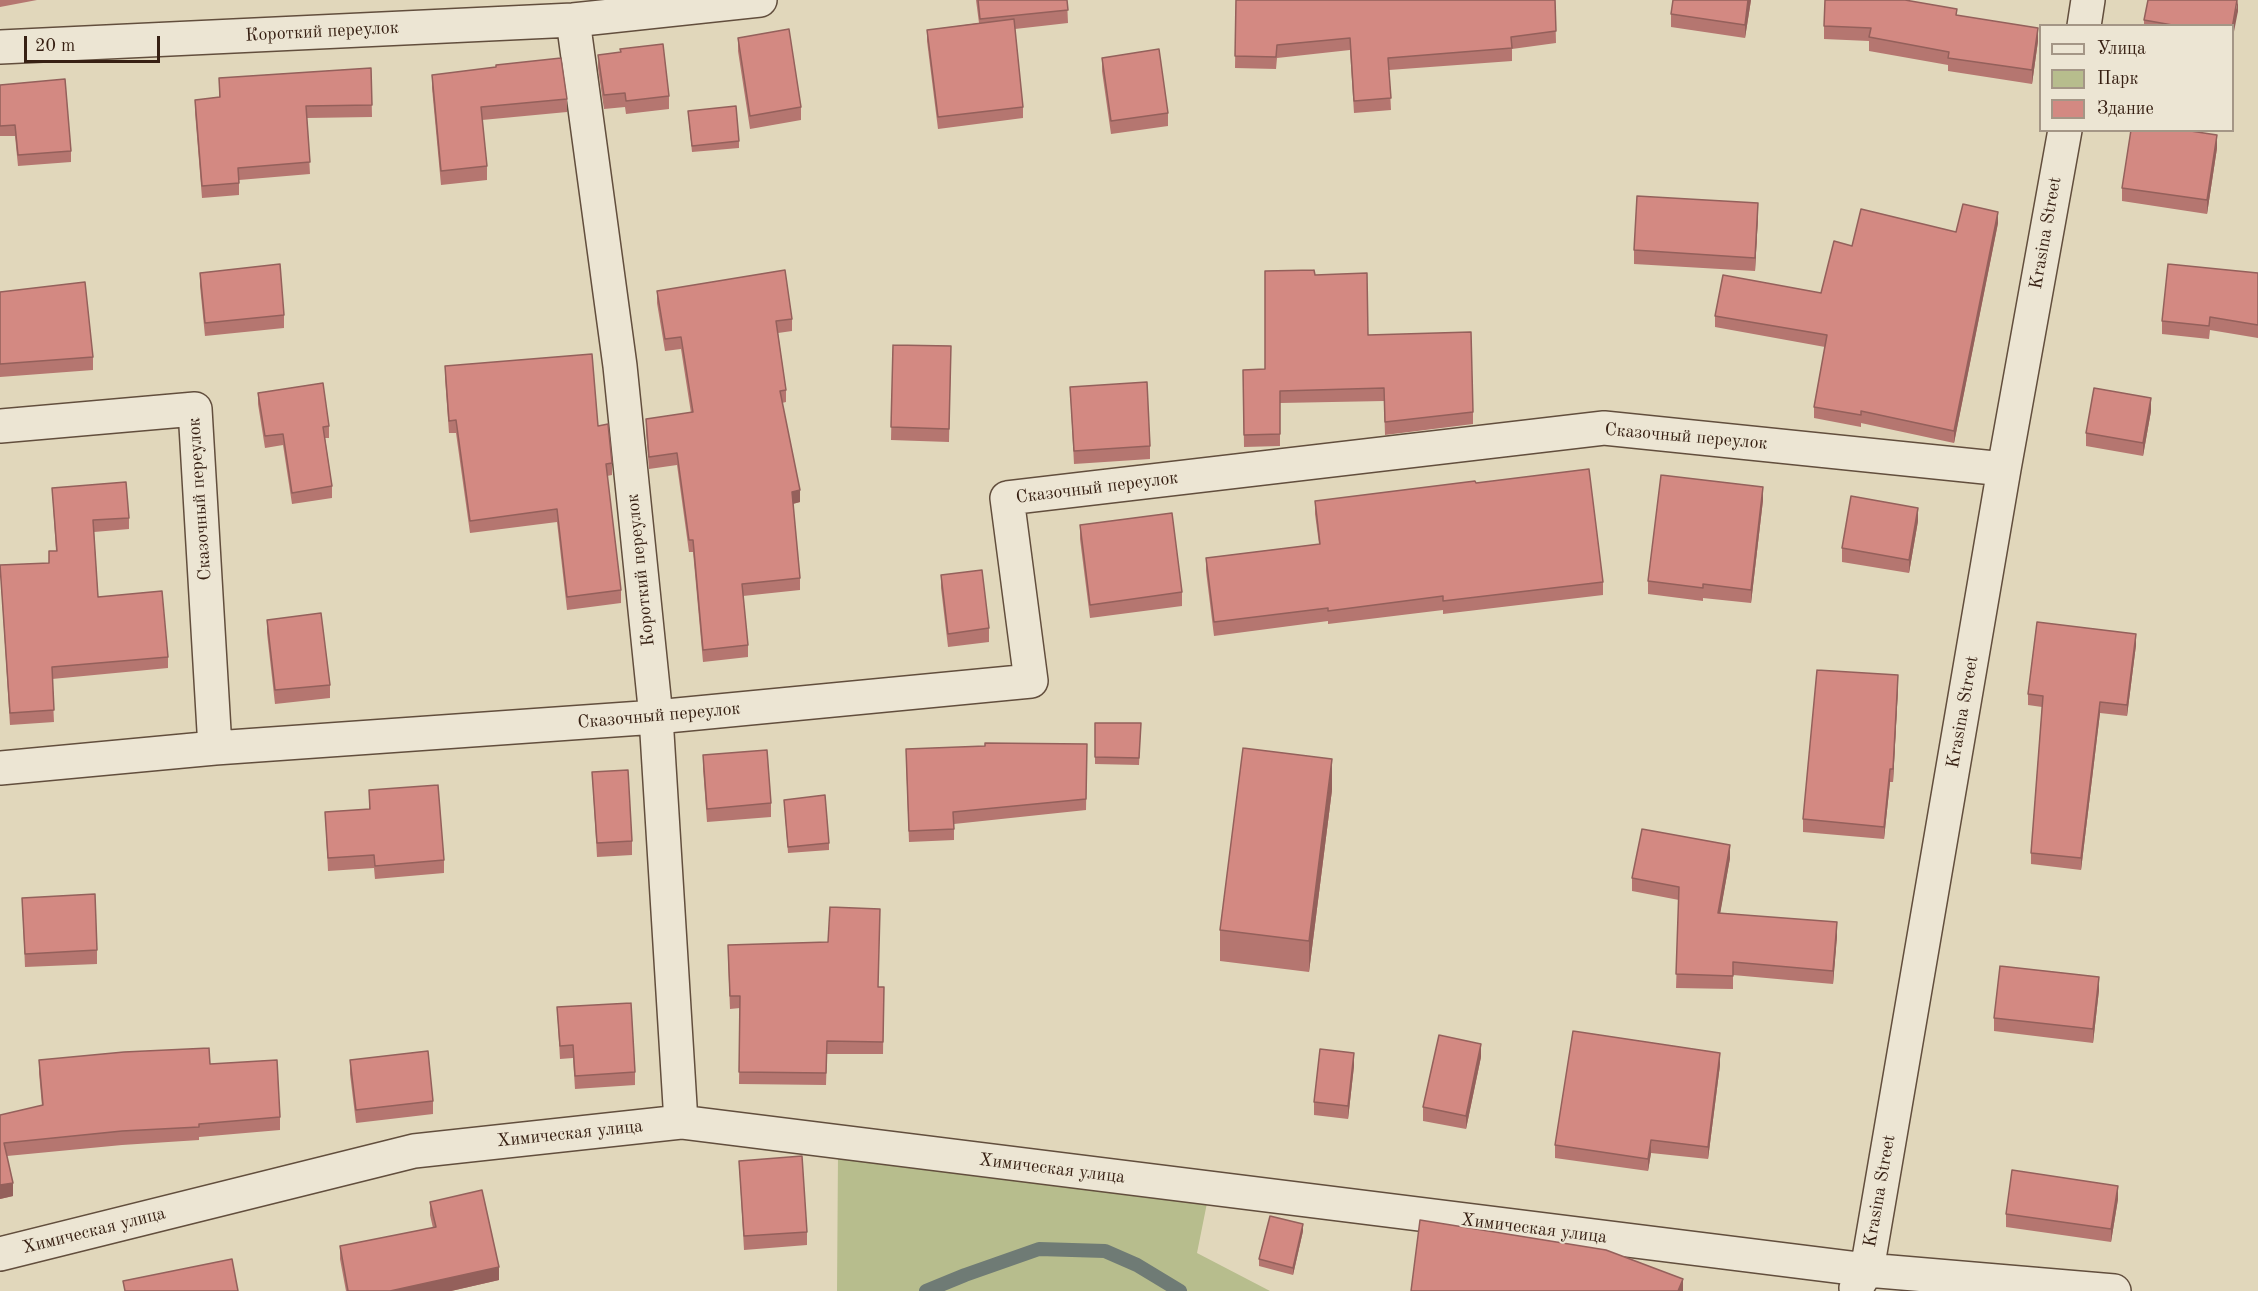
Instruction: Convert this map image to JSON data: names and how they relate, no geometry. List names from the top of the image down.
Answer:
{
  "streets": {
    "street": [
      "Короткий переулок",
      "Krasina Street",
      "Сказочный переулок",
      "Химическая улица"
    ]
  },
  "crossings": [
    ["Короткий переулок", "Сказочный переулок"],
    ["Короткий переулок", "Химическая улица"],
    ["Krasina Street", "Сказочный переулок"],
    ["Krasina Street", "Химическая улица"]
  ],
  "legend": ["Улица", "Парк", "Здание"],
  "scale_bar": "20 m"
}
